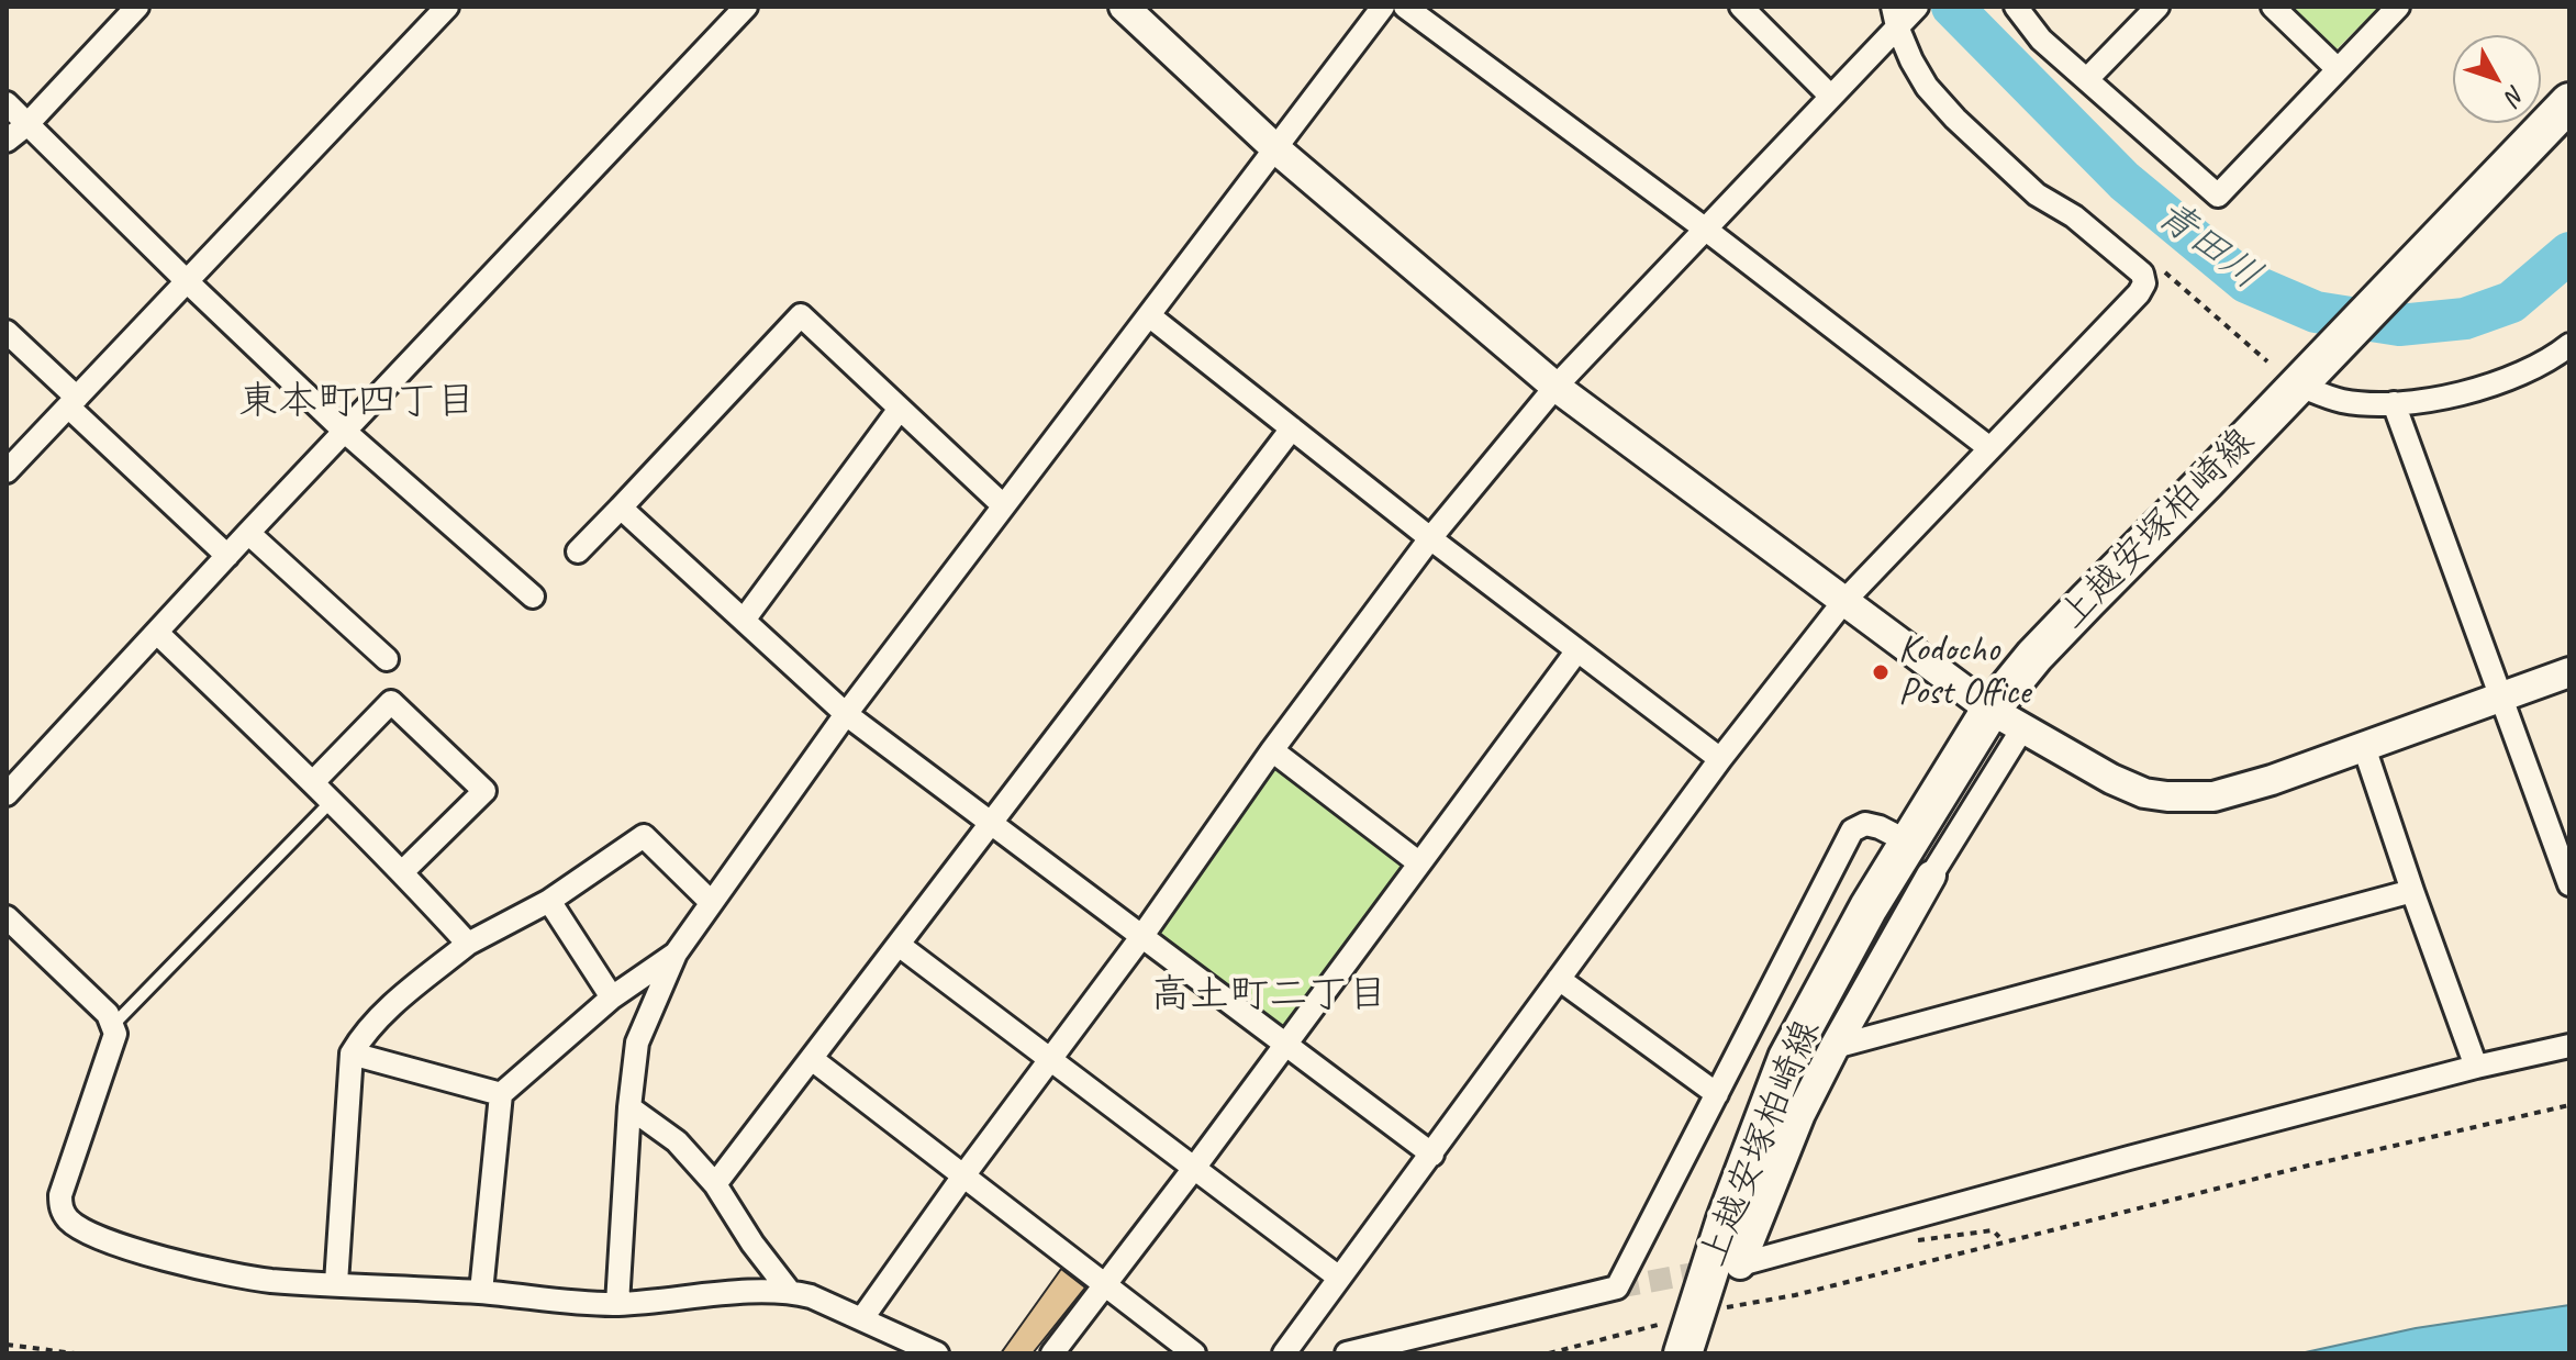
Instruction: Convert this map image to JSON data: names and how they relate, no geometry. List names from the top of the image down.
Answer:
{
  "streets": {
    "main road": ["上越安塚柏崎線"]
  },
  "districts": ["東本町四丁目", "高土町二丁目"],
  "water": ["青田川"],
  "places": ["Kodocho Post Office"],
  "north": "bottom right"
}
